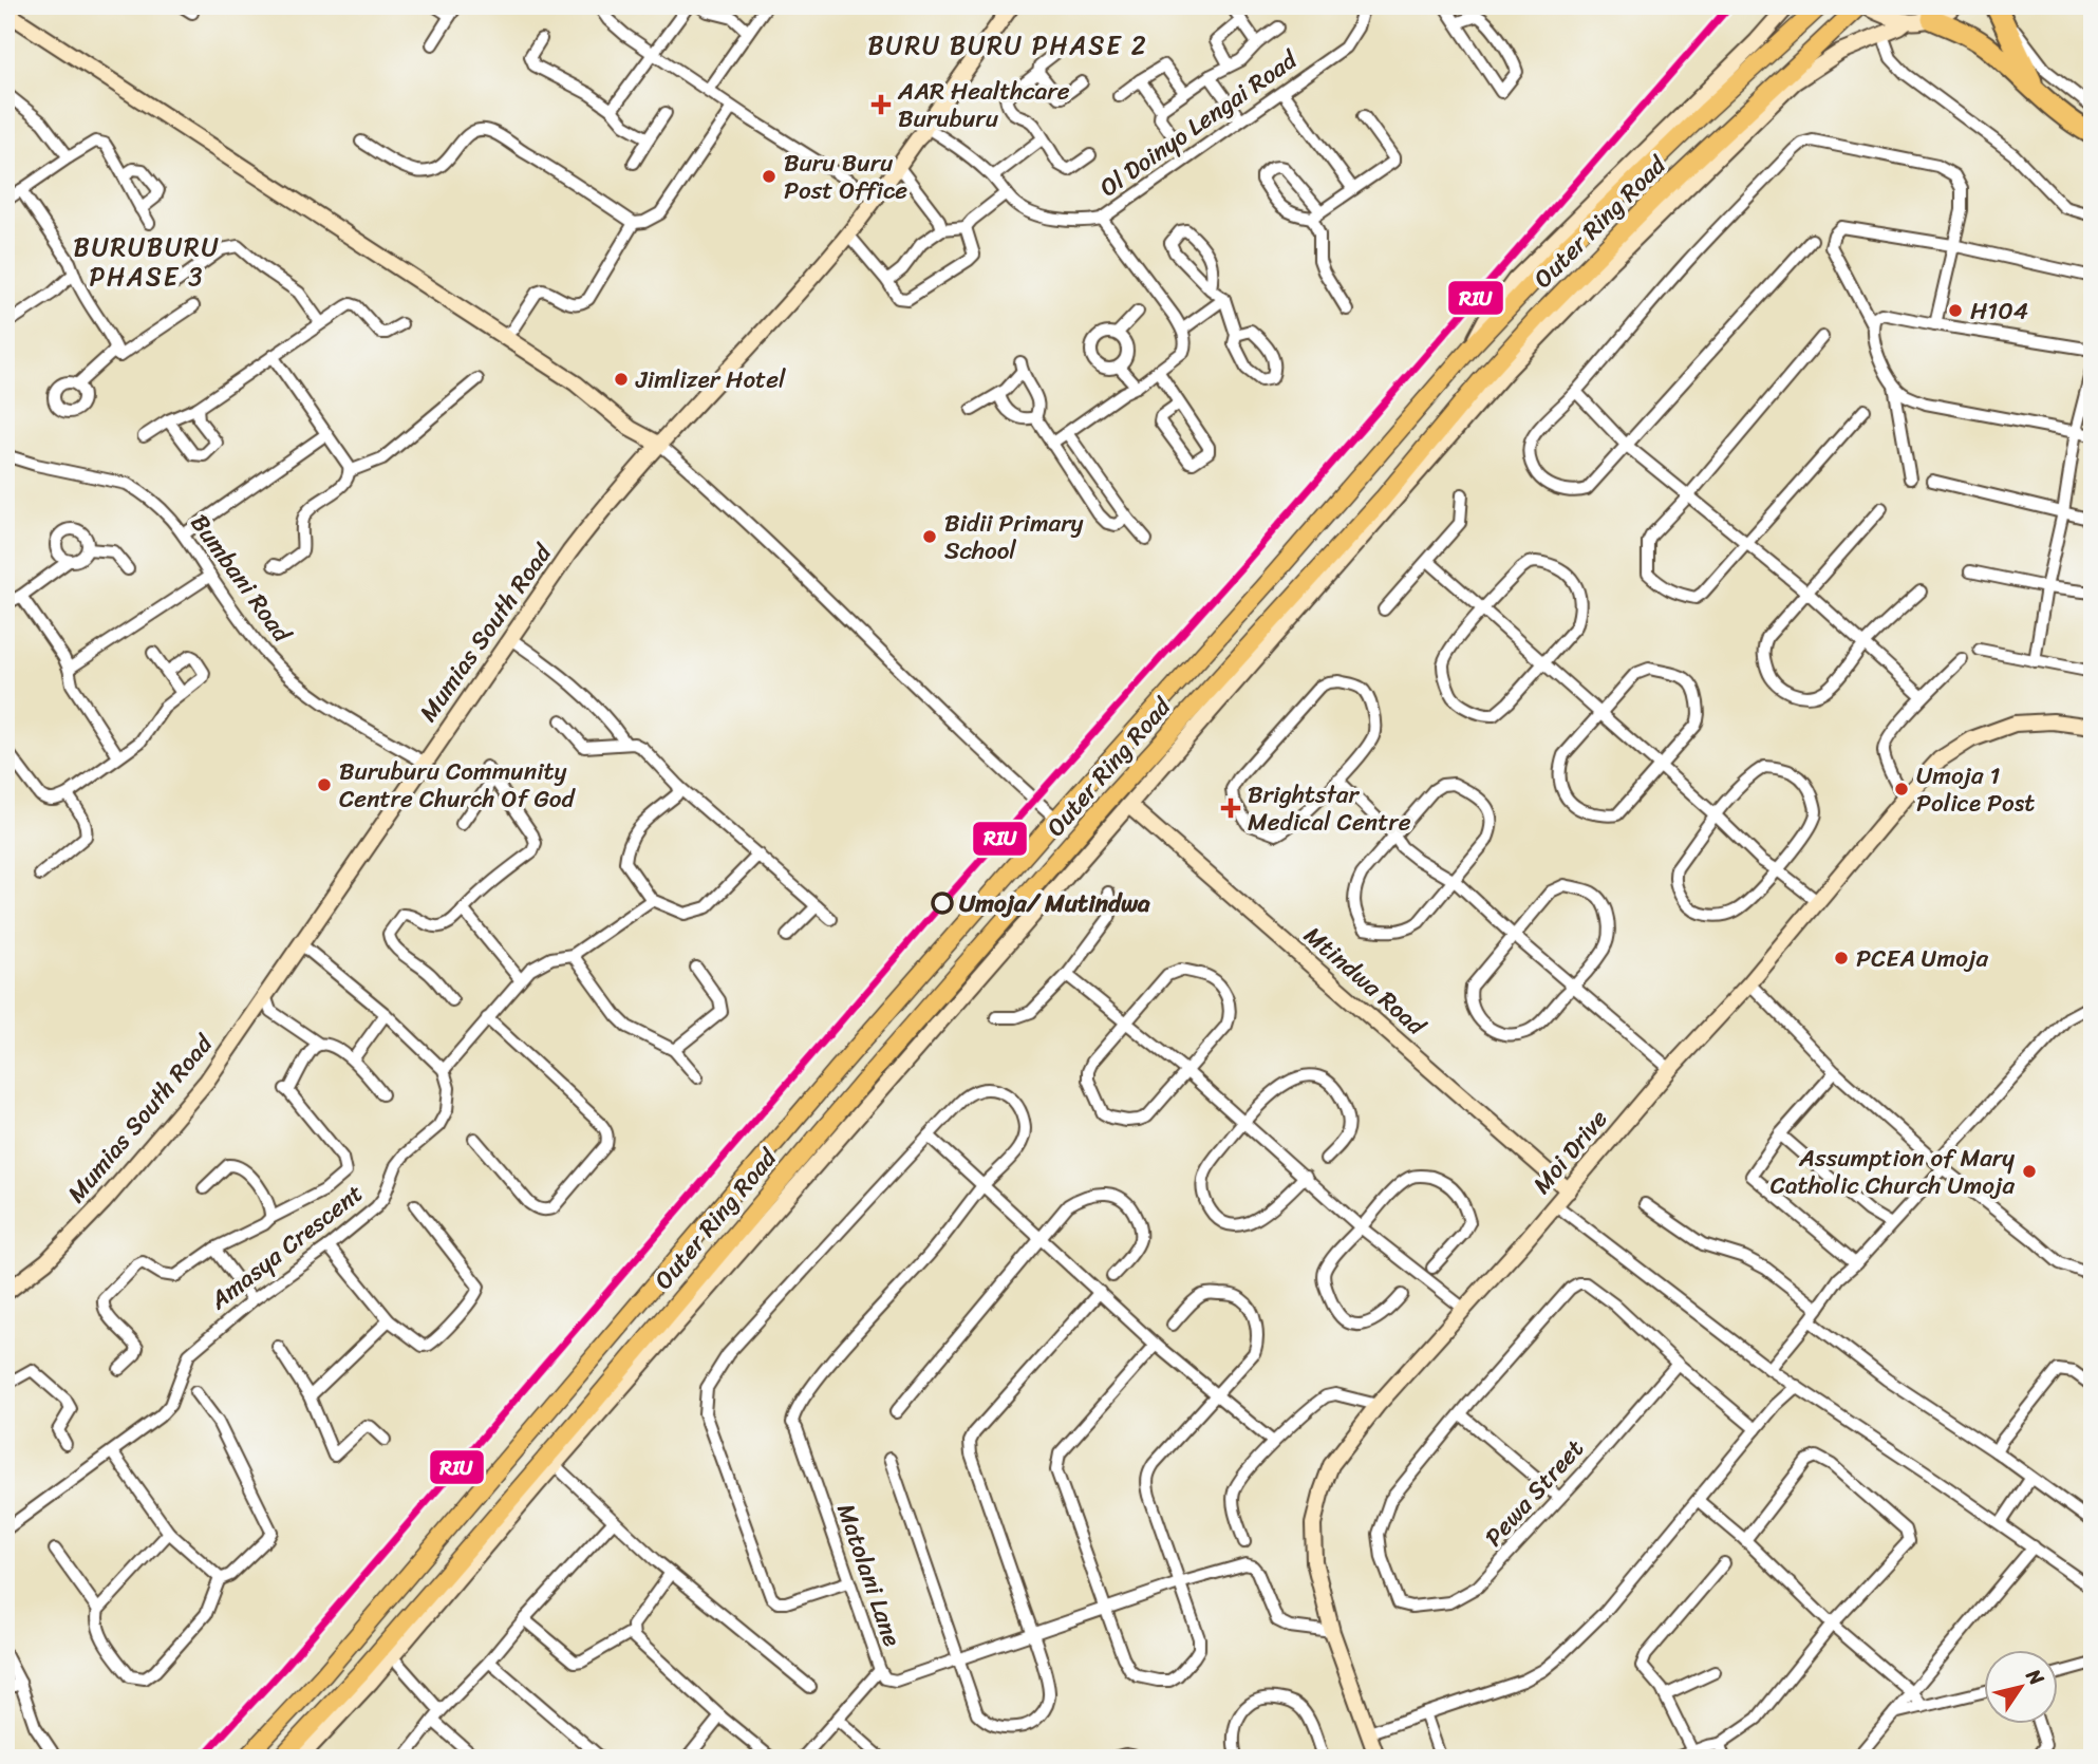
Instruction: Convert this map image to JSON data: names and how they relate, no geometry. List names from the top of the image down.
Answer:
{
  "streets": {
    "main road": [
      "Outer Ring Road",
      "Mumias South Road",
      "Mtindwa Road",
      "Moi Drive"
    ],
    "street": [
      "Ol Doinyo Lengai Road",
      "Bumbani Road",
      "Amasya Crescent",
      "Pewa Street",
      "Matolani Lane"
    ]
  },
  "crossings": [
    ["Ol Doinyo Lengai Road", "Mumias South Road"],
    ["Bumbani Road", "Mumias South Road"],
    ["Mtindwa Road", "Moi Drive"],
    ["Moi Drive", "Matolani Lane"]
  ],
  "districts": ["BURU BURU PHASE 2", "BURUBURU PHASE 3"],
  "places": {
    "health": ["AAR Healthcare Buruburu", "Brightstar Medical Centre"],
    "other": [
      "Buru Buru Post Office",
      "H104",
      "Jimlizer Hotel",
      "Bidii Primary School",
      "Buruburu Community Centre Church Of God",
      "Umoja 1 Police Post",
      "Umoja/ Mutindwa",
      "PCEA Umoja",
      "Assumption of Mary Catholic Church Umoja"
    ]
  },
  "lines": ["transit line RIU"],
  "north": "top right"
}
